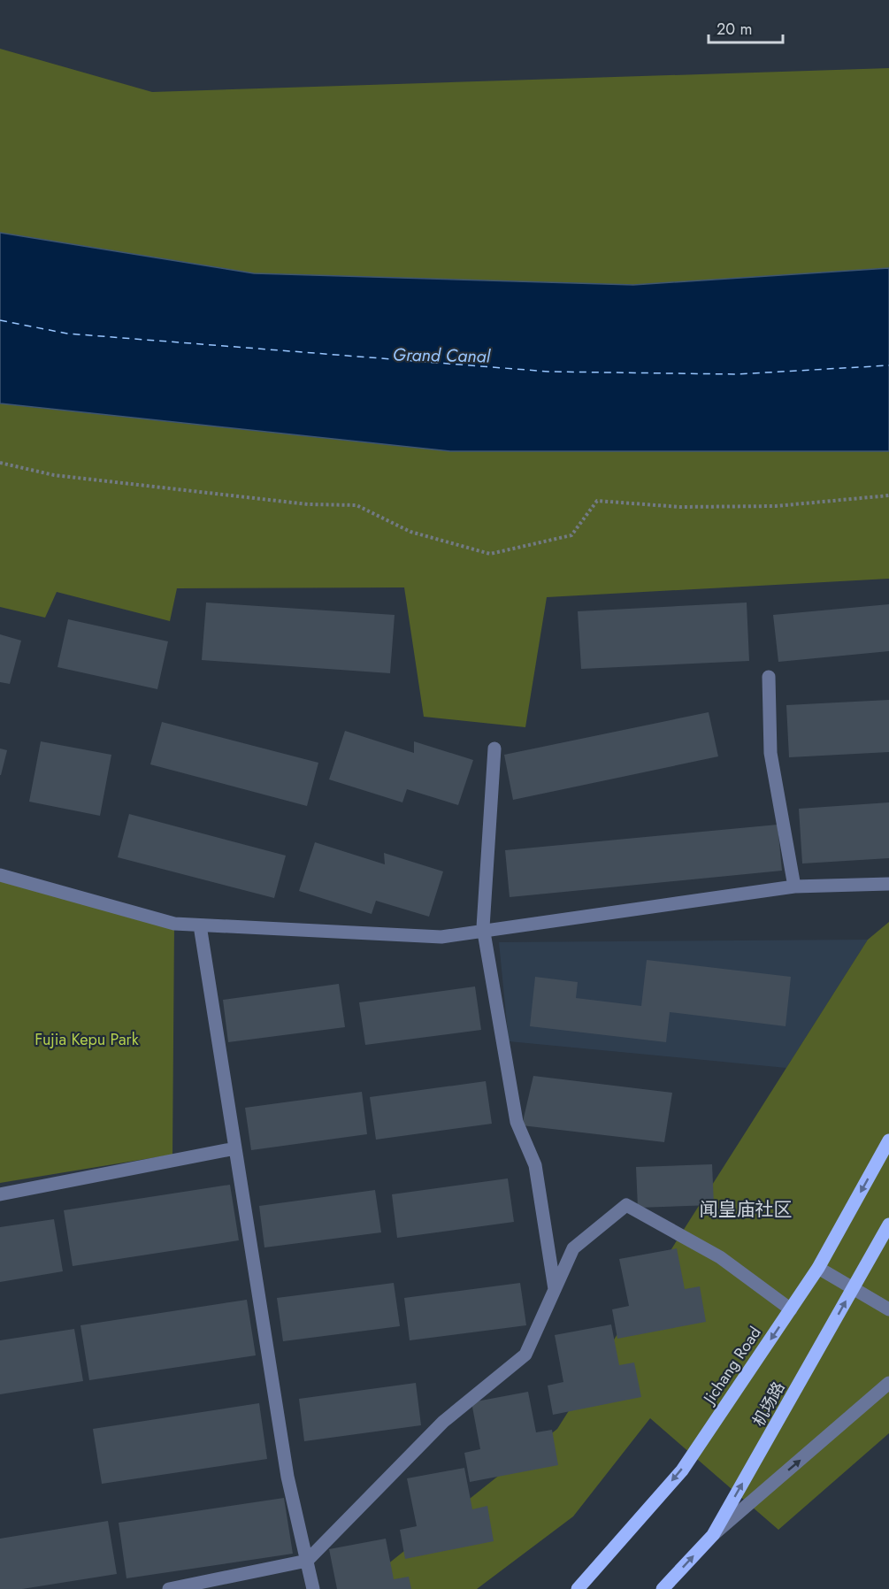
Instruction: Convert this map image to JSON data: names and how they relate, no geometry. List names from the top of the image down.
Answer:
{
  "streets": {
    "main road": ["Jichang Road", "机场路"]
  },
  "one_way": ["Jichang Road", "机场路"],
  "districts": ["闻皇庙社区"],
  "water": ["Grand Canal"],
  "parks": ["Fujia Kepu Park"],
  "scale_bar": "20 m"
}
